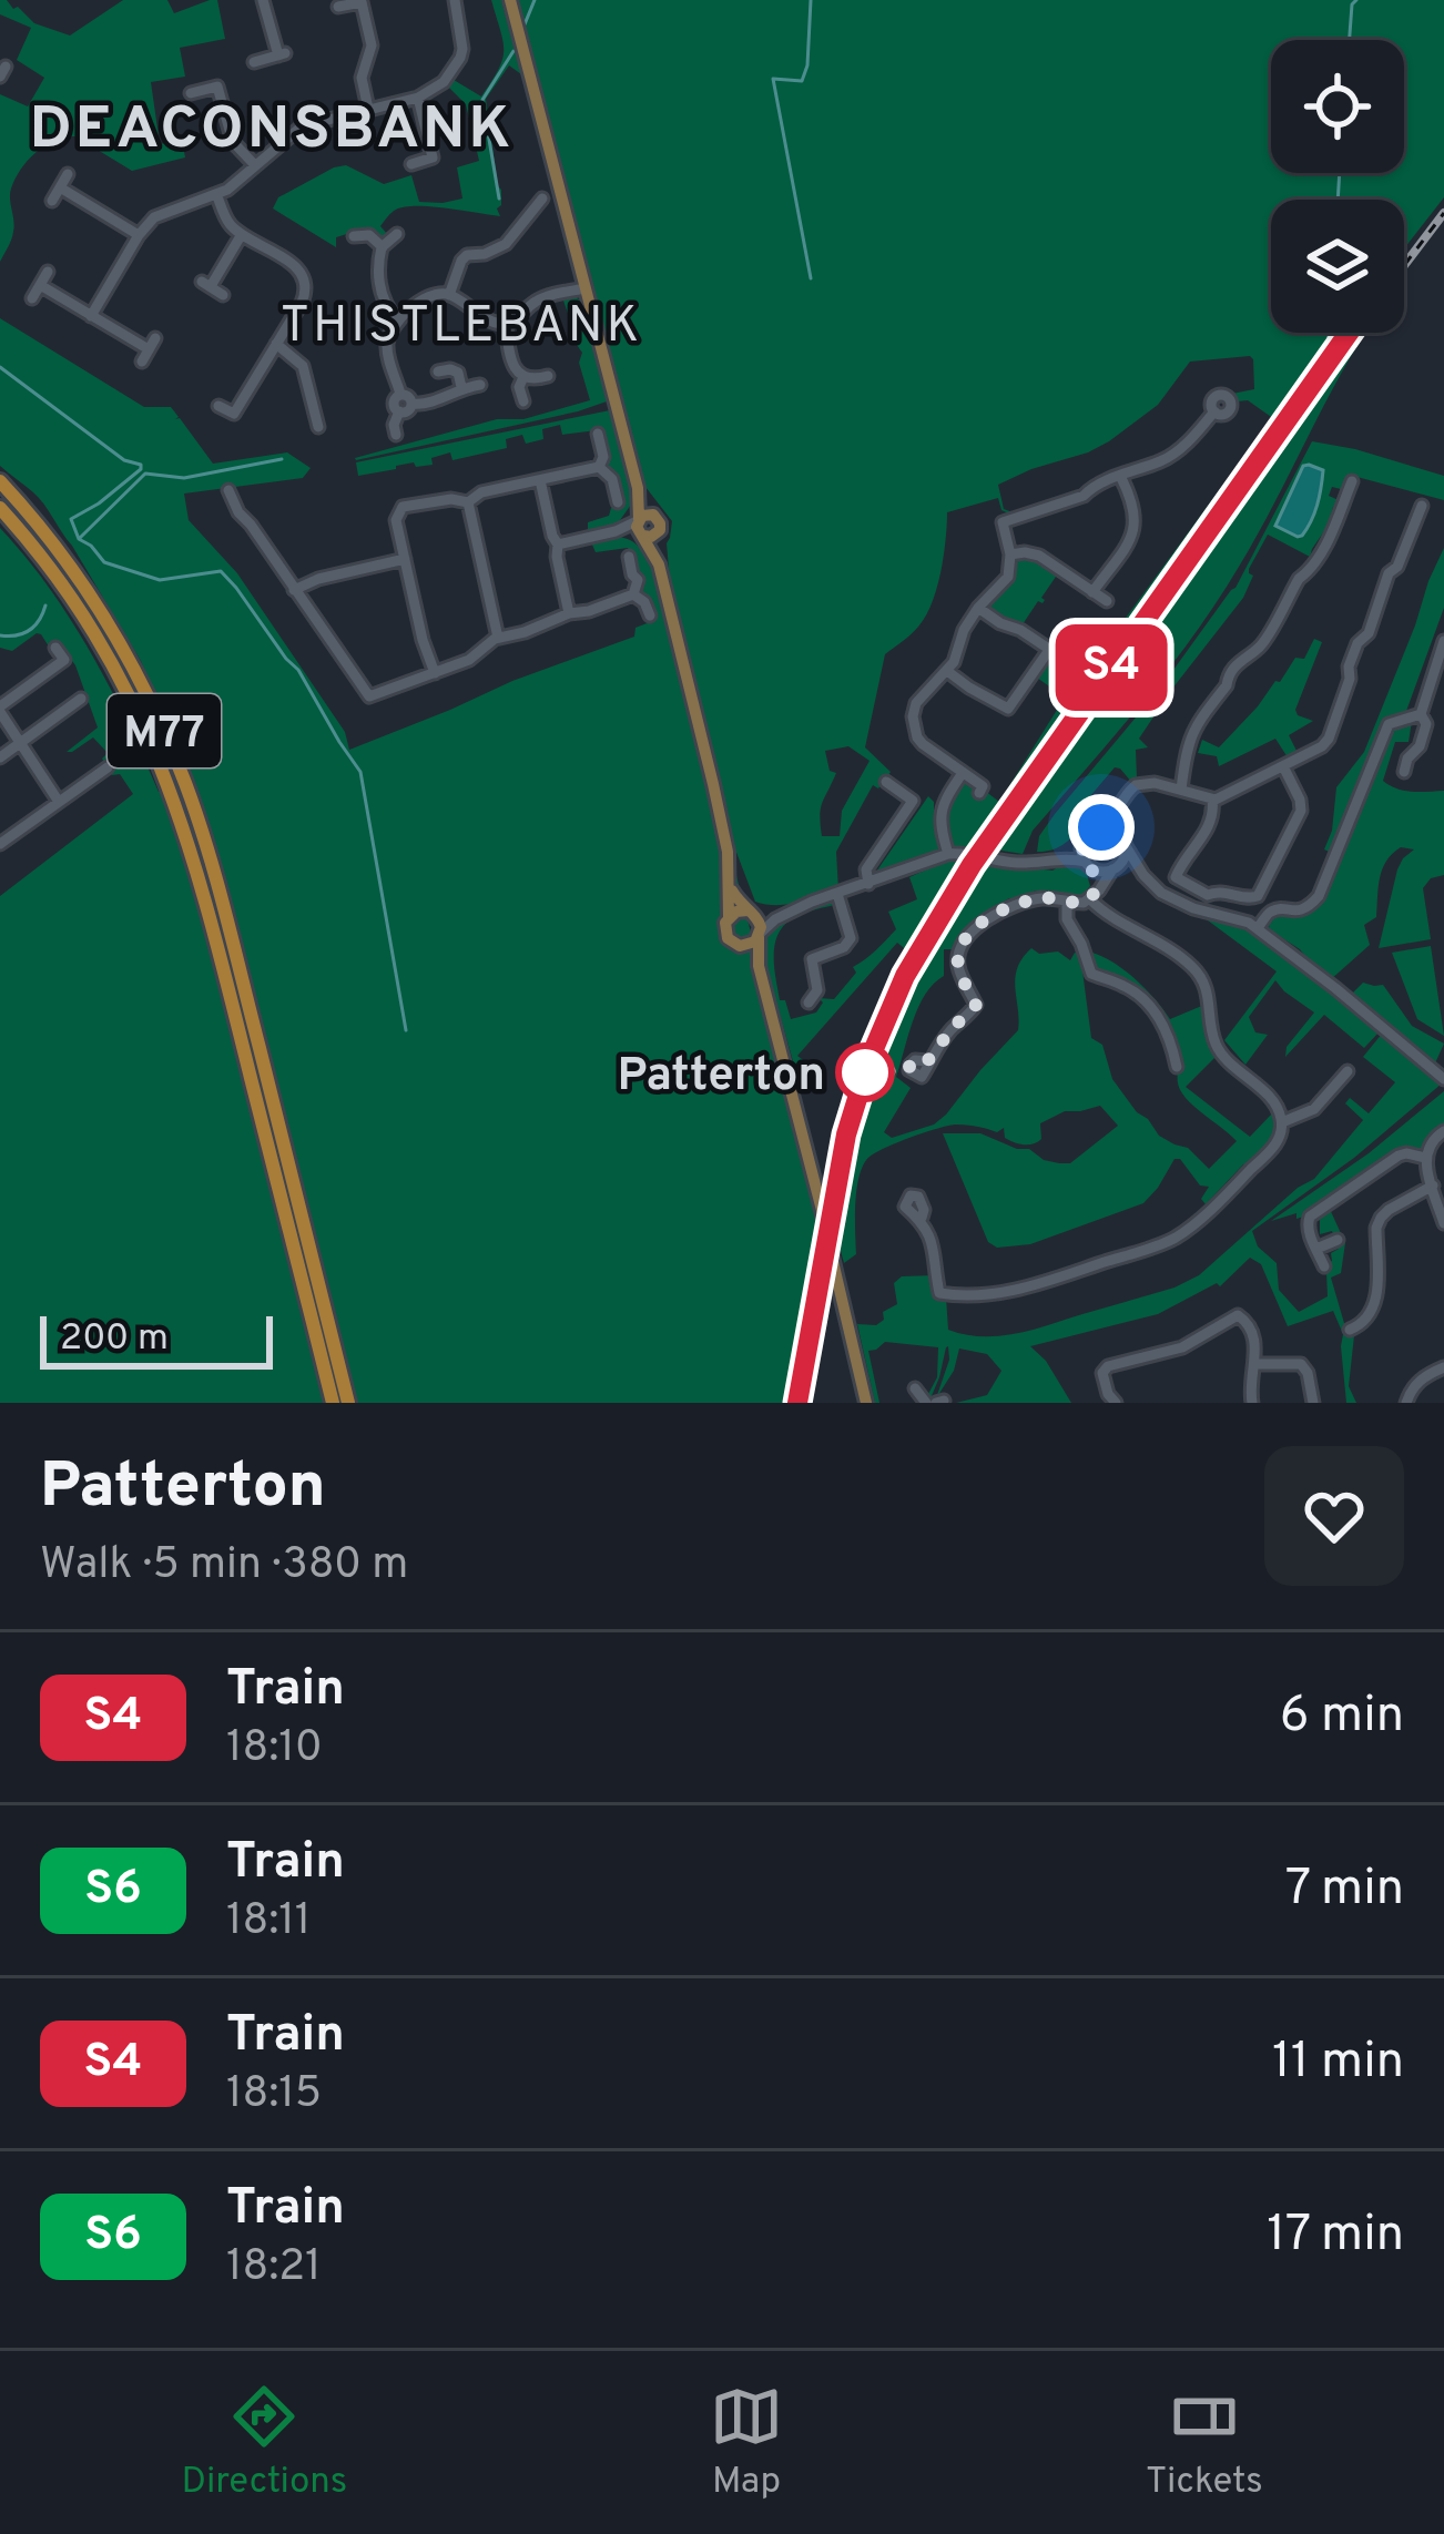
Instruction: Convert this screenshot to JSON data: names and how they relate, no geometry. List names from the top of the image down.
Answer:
{
  "streets": {
    "highway": ["M77"]
  },
  "districts": ["DEACONSBANK", "THISTLEBANK"],
  "places": ["Patterton"],
  "scale_bar": "200 m",
  "page": {
    "on_map": "S4",
    "scale": "200 m",
    "heading": ["Patterton", "Walk · 5 min · 380 m"],
    "list": [
      {
        "mark": "S4",
        "name": "Train",
        "note": "18:10",
        "value": "6 min"
      },
      {
        "mark": "S6",
        "name": "Train",
        "note": "18:11",
        "value": "7 min"
      },
      {
        "mark": "S4",
        "name": "Train",
        "note": "18:15",
        "value": "11 min"
      },
      {
        "mark": "S6",
        "name": "Train",
        "note": "18:21",
        "value": "17 min"
      }
    ],
    "tabs": ["Directions", "Map", "Tickets"]
  }
}
